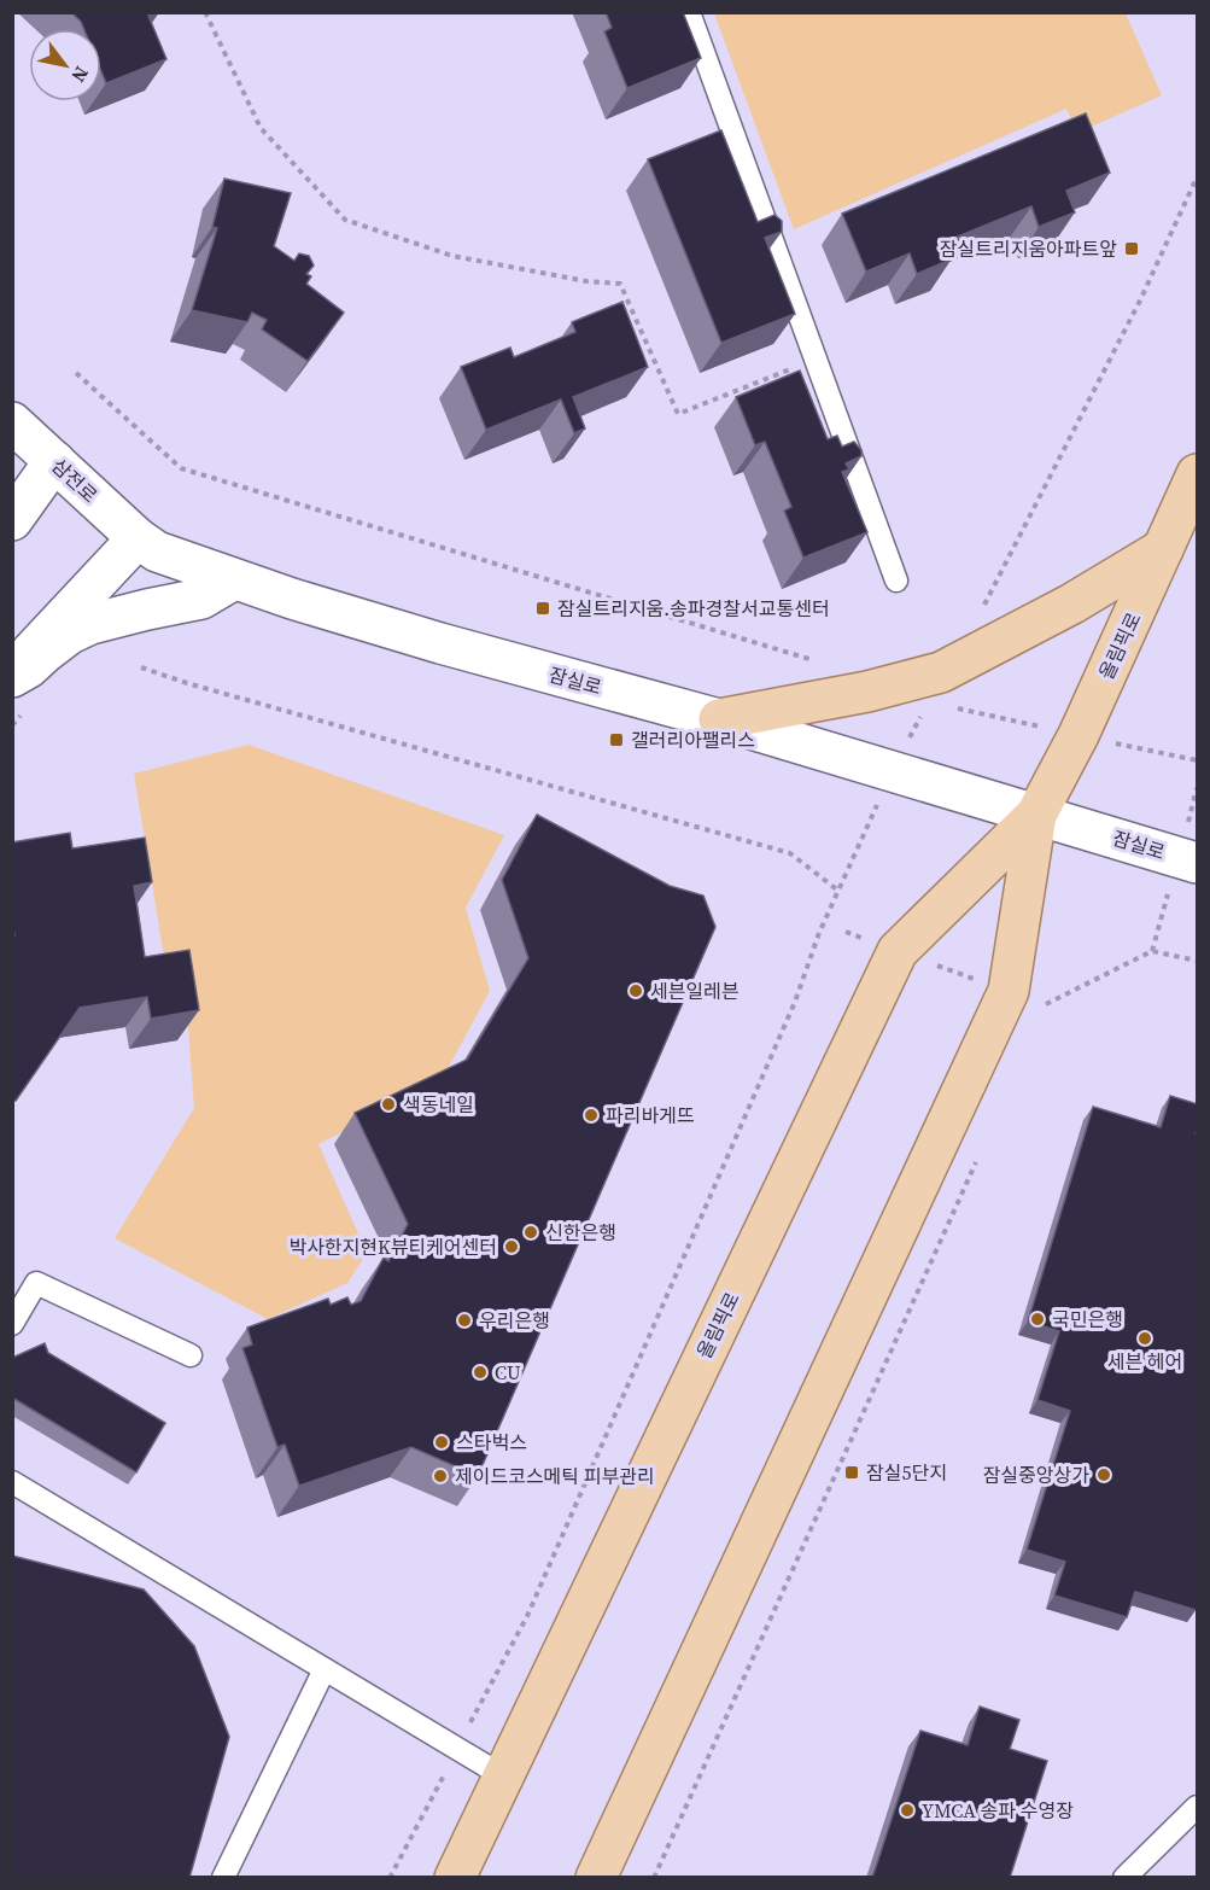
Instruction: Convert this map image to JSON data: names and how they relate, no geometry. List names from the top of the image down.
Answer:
{
  "streets": {
    "main road": ["삼전로", "올림픽로", "잠실로"]
  },
  "crossings": [
    ["삼전로", "잠실로"],
    ["올림픽로", "잠실로"]
  ],
  "places": {
    "transit": [
      "잠실트리지움아파트앞",
      "잠실트리지움.송파경찰서교통센터",
      "갤러리아팰리스",
      "잠실5단지"
    ],
    "other": [
      "세븐일레븐",
      "색동네일",
      "파리바게뜨",
      "신한은행",
      "박사한지현K뷰티케어센터",
      "국민은행",
      "우리은행",
      "세븐 헤어",
      "CU",
      "스타벅스",
      "잠실중앙상가",
      "제이드코스메틱 피부관리",
      "YMCA 송파 수영장"
    ]
  },
  "north": "bottom right"
}
